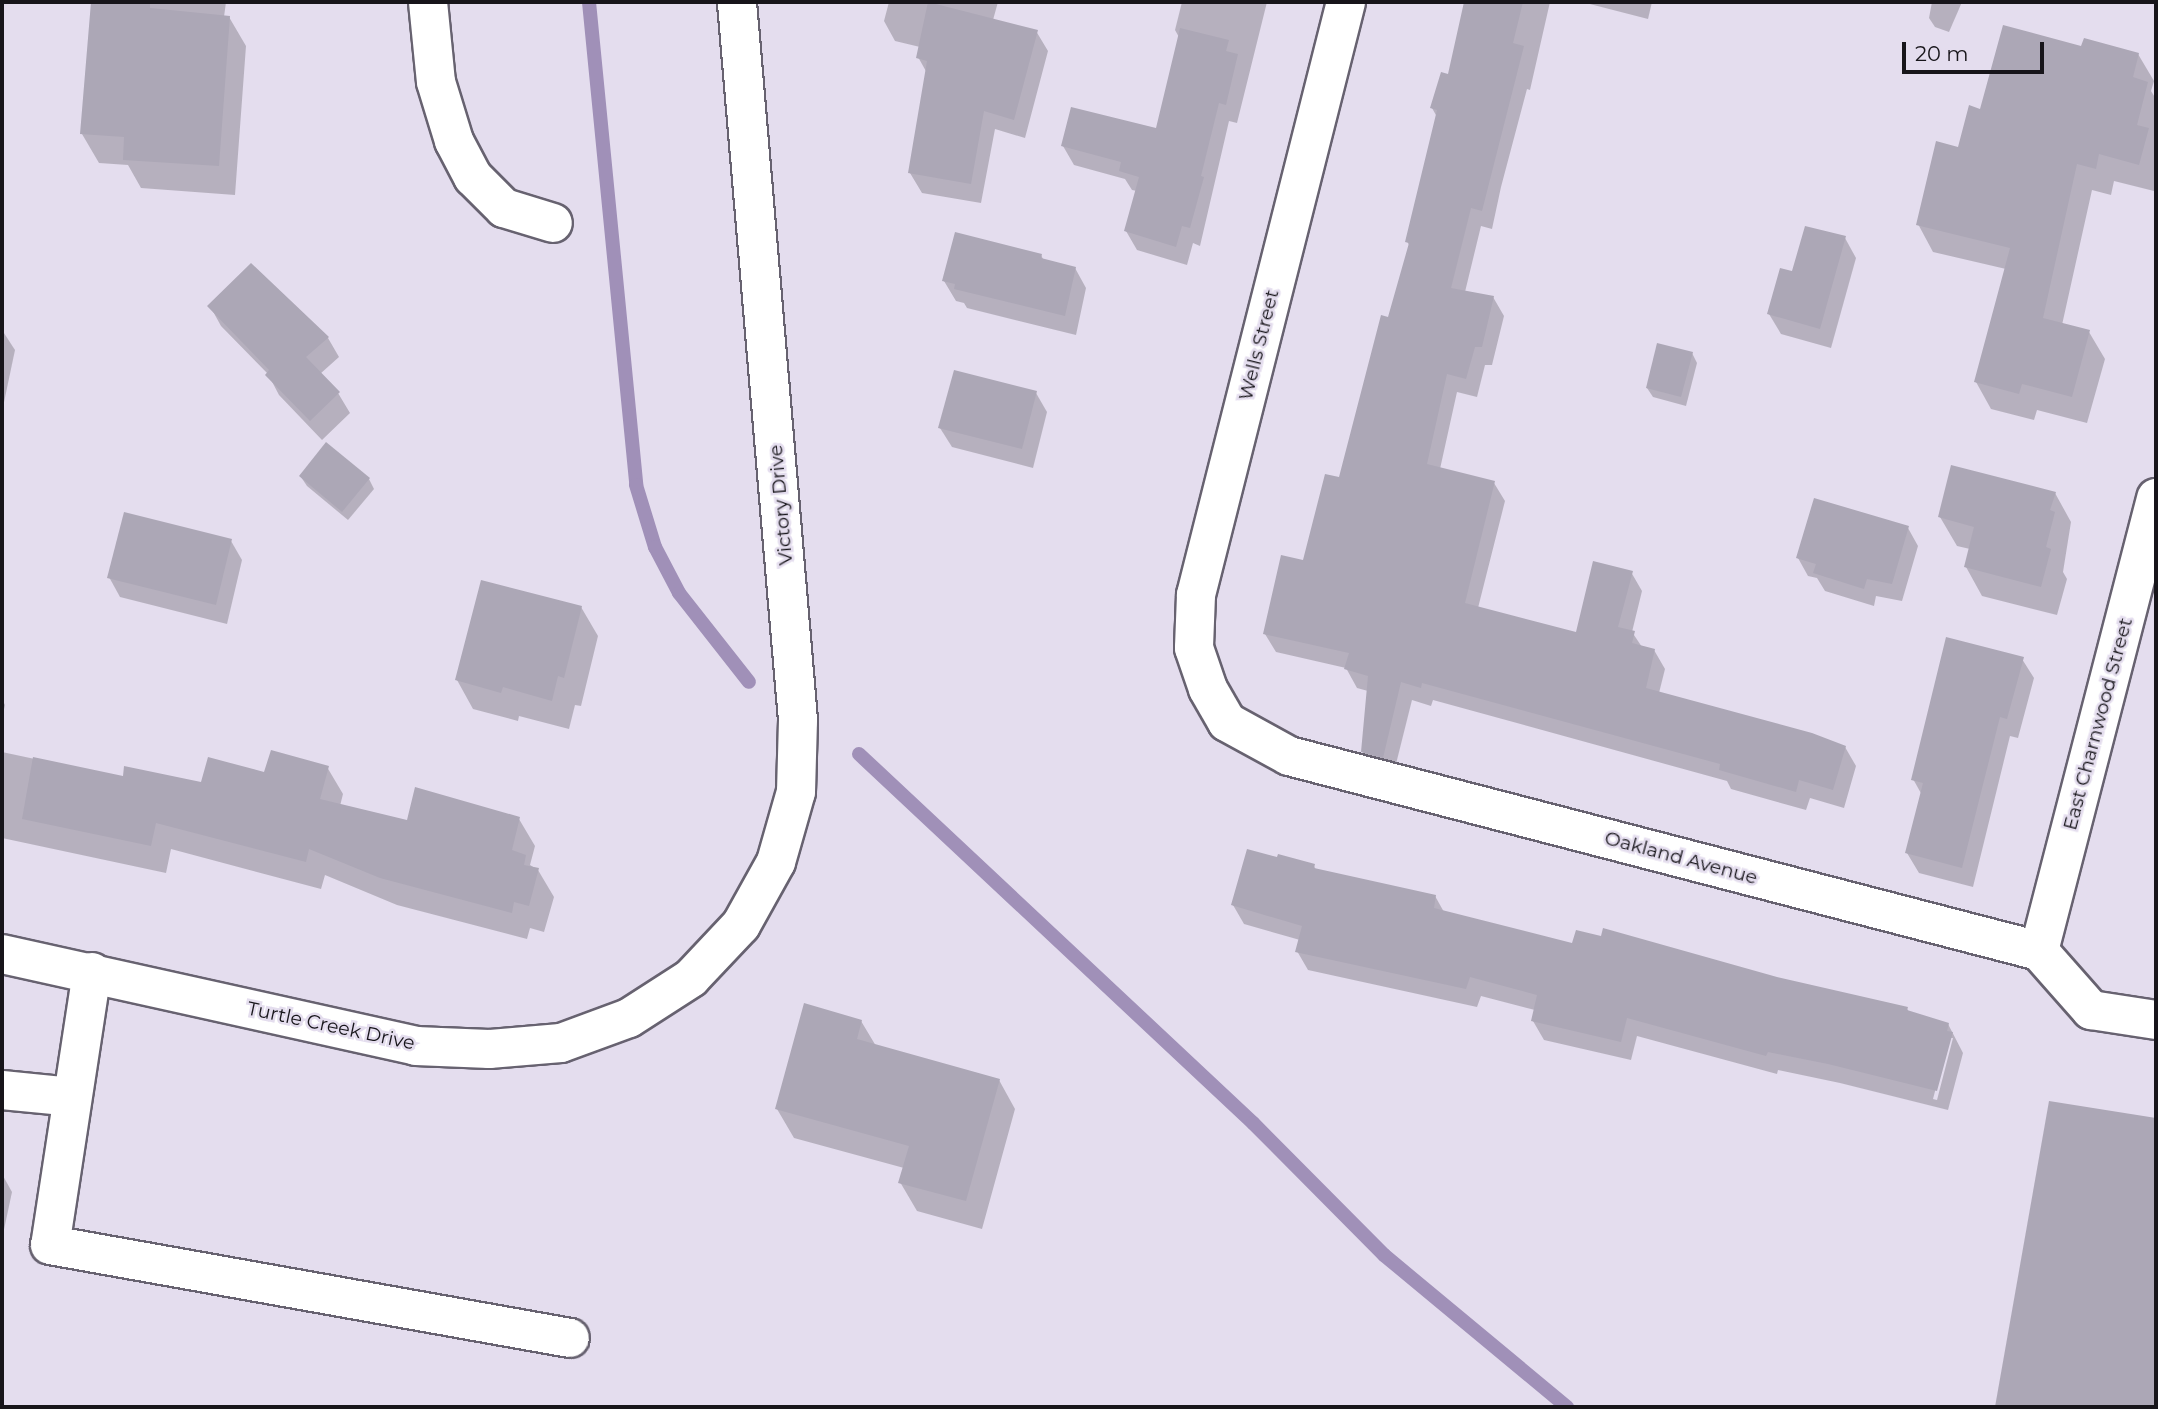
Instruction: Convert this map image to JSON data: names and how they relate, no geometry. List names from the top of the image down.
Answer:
{
  "streets": {
    "street": [
      "Wells Street",
      "Victory Drive",
      "East Charnwood Street",
      "Oakland Avenue",
      "Turtle Creek Drive"
    ]
  },
  "crossings": [
    ["Wells Street", "Oakland Avenue"],
    ["Victory Drive", "Turtle Creek Drive"],
    ["East Charnwood Street", "Oakland Avenue"]
  ],
  "scale_bar": "20 m"
}
